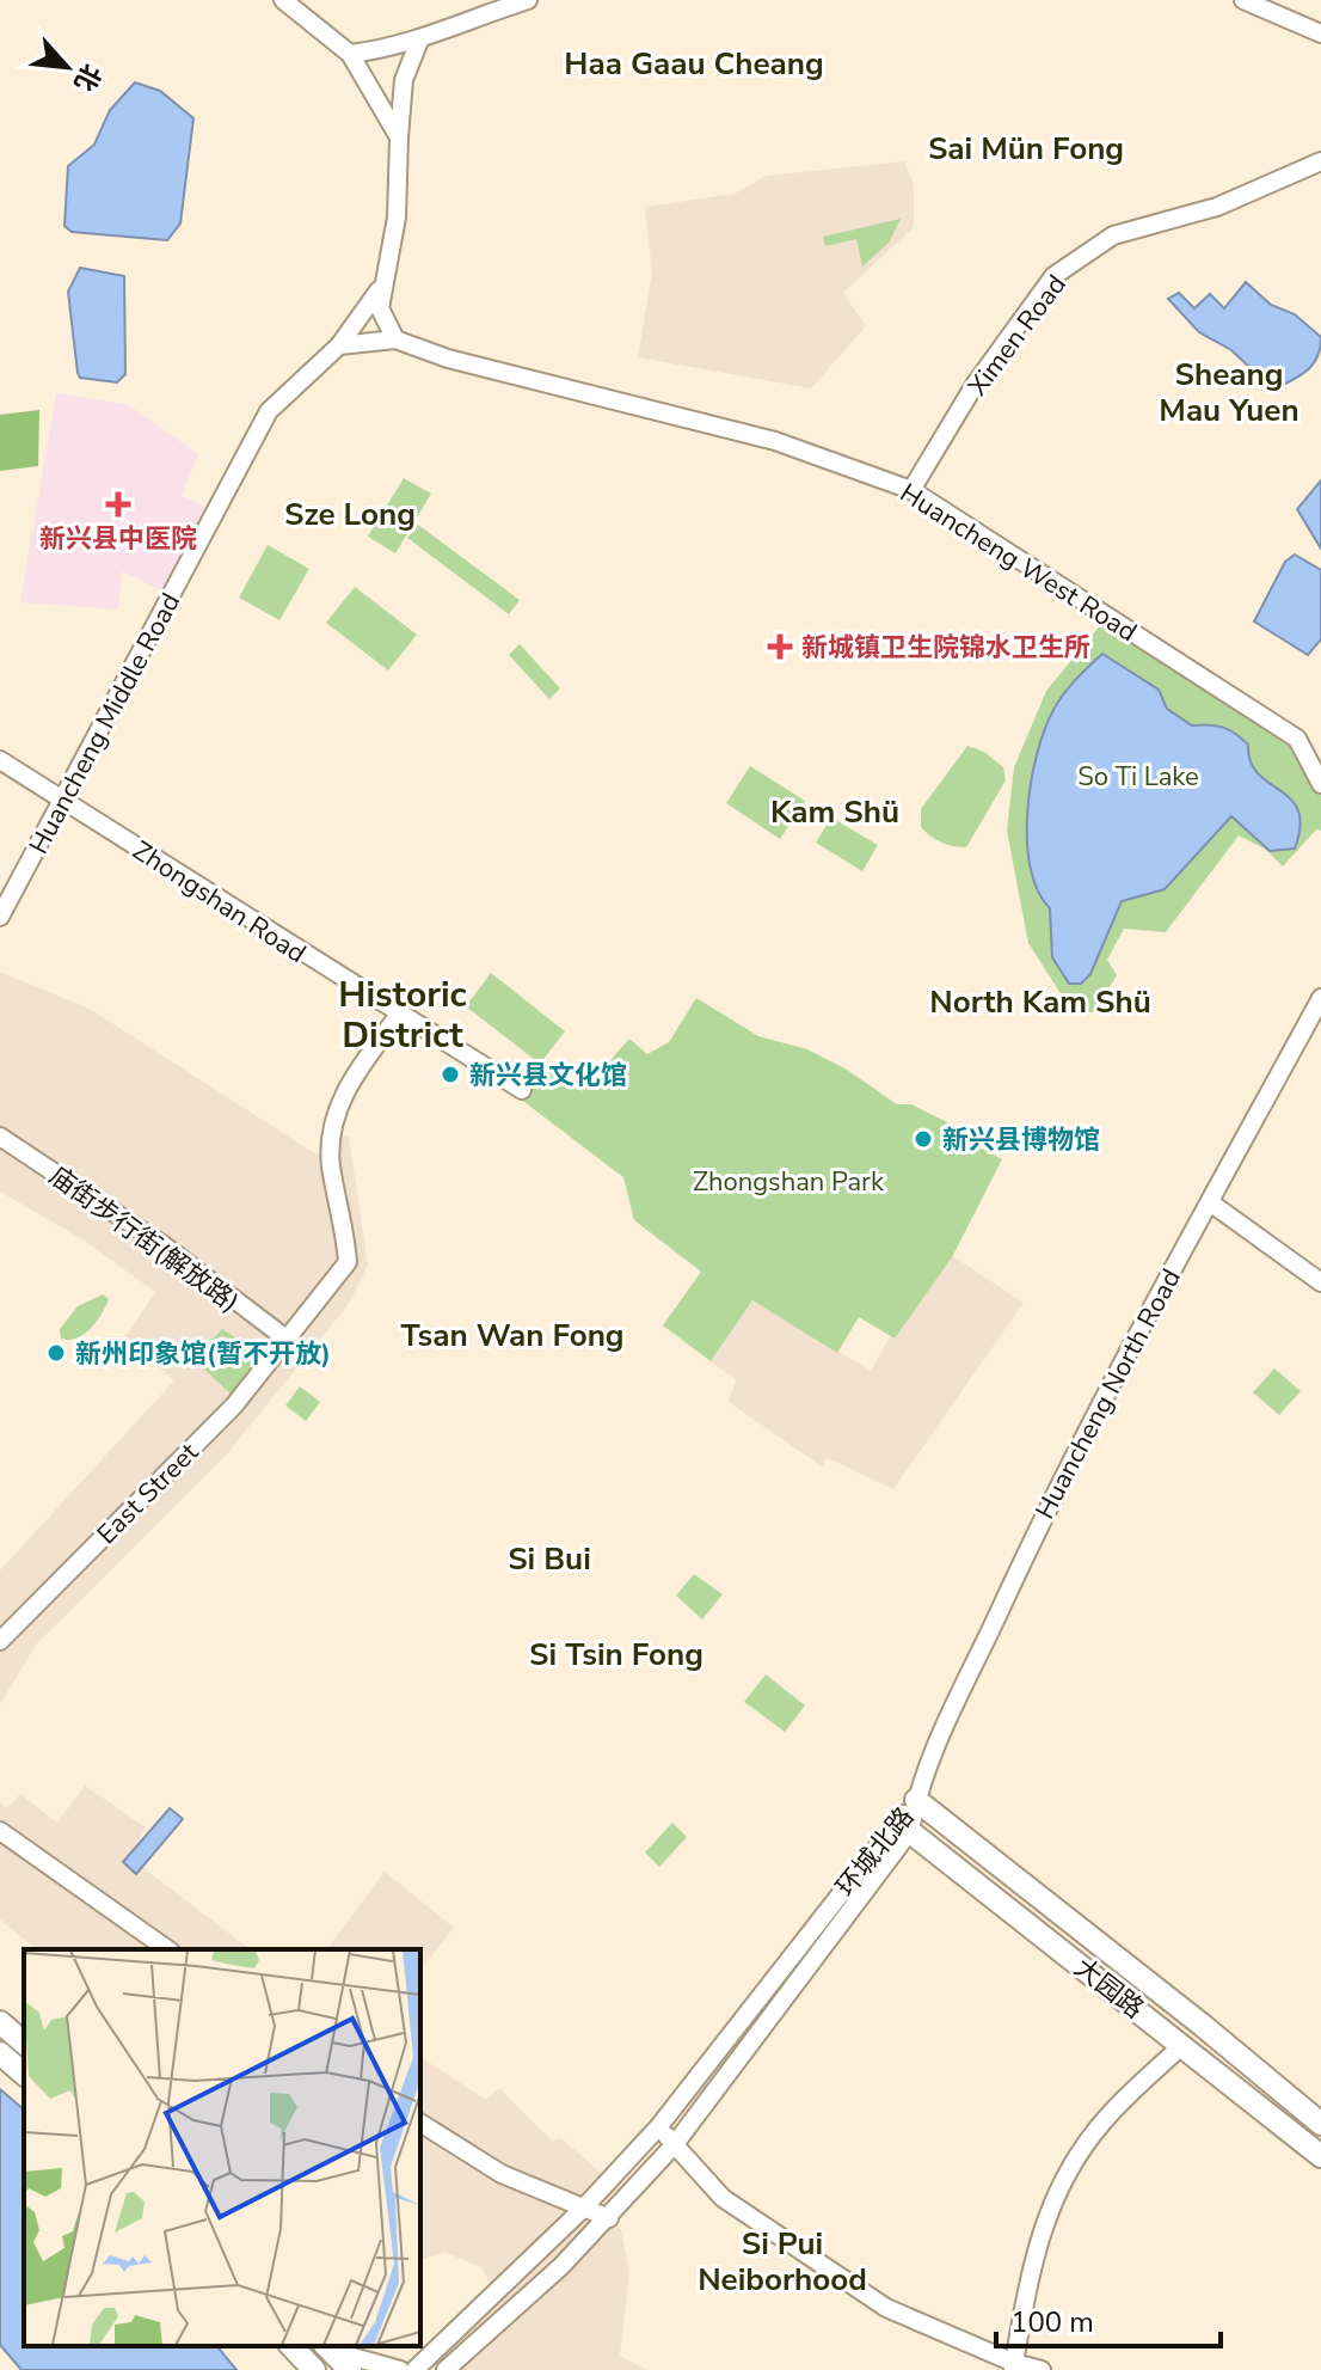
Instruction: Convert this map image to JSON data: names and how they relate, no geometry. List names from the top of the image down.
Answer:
{
  "streets": {
    "main road": ["大园路"],
    "street": [
      "Ximen Road",
      "Huancheng West Road",
      "Huancheng Middle Road",
      "Zhongshan Road",
      "庙街步行街(解放路)",
      "Huancheng North Road",
      "East Street",
      "环城北路"
    ]
  },
  "crossings": [
    ["Ximen Road", "Huancheng West Road"],
    ["Huancheng Middle Road", "Zhongshan Road"],
    ["Zhongshan Road", "East Street"],
    ["庙街步行街(解放路)", "East Street"],
    ["Huancheng North Road", "环城北路"],
    ["Huancheng North Road", "大园路"],
    ["环城北路", "大园路"]
  ],
  "districts": [
    "Haa Gaau Cheang",
    "Sai Mün Fong",
    "Sheang Mau Yuen",
    "Sze Long",
    "Kam Shü",
    "Historic District",
    "North Kam Shü",
    "Tsan Wan Fong",
    "Si Bui",
    "Si Tsin Fong",
    "Si Pui Neiborhood"
  ],
  "parks": ["So Ti Lake", "Zhongshan Park"],
  "places": {
    "health": ["新兴县中医院", "新城镇卫生院锦水卫生所"],
    "other": ["新兴县文化馆", "新兴县博物馆", "新州印象馆(暂不开放)"]
  },
  "scale_bar": "100 m",
  "north": "bottom right"
}
